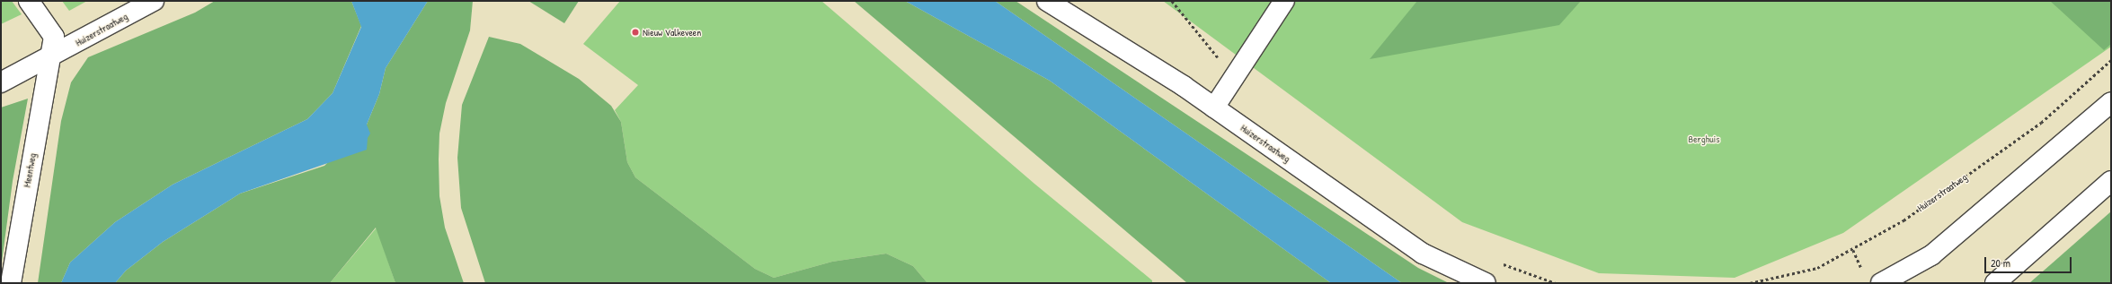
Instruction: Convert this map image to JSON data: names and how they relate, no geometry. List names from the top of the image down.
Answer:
{
  "streets": {
    "street": ["Huizerstraatweg", "Meentweg"]
  },
  "crossings": [
    ["Huizerstraatweg", "Meentweg"]
  ],
  "parks": ["Berghuis"],
  "places": ["Nieuw Valkeveen"],
  "scale_bar": "20 m"
}
